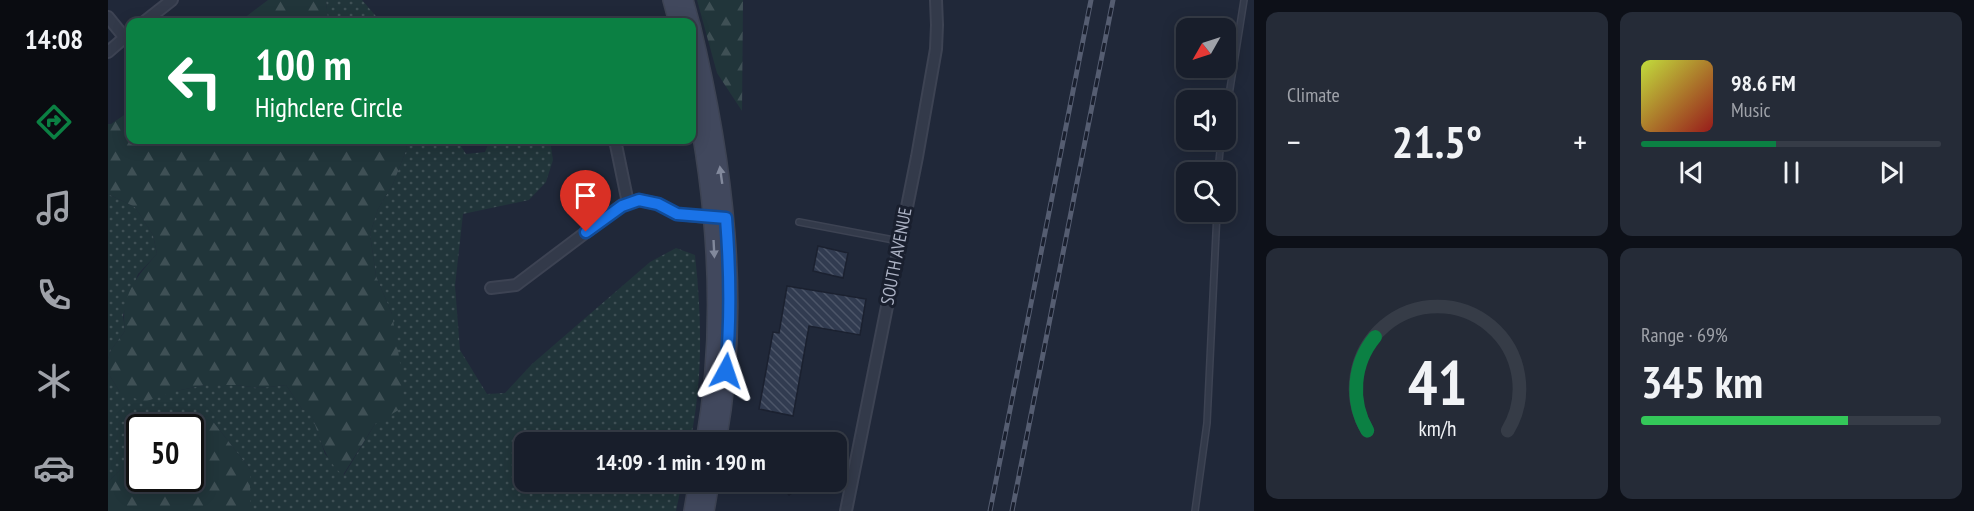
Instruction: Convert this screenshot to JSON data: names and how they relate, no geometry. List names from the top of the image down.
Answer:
{
  "streets": {
    "street": ["SOUTH AVENUE"]
  },
  "north": "bottom left",
  "page": {
    "tabs": "14:08",
    "tile": [
      "Climate",
      ["Range · 69%", "345 km"]
    ],
    "turn": ["100 m", "Highclere Circle"],
    "song": ["98.6 FM", "Music"],
    "heat": ["−", "21.5°", "+"],
    "limit": "50",
    "trip": "14:09 · 1 min · 190 m",
    "gauge": ["41", "km/h"]
  }
}
